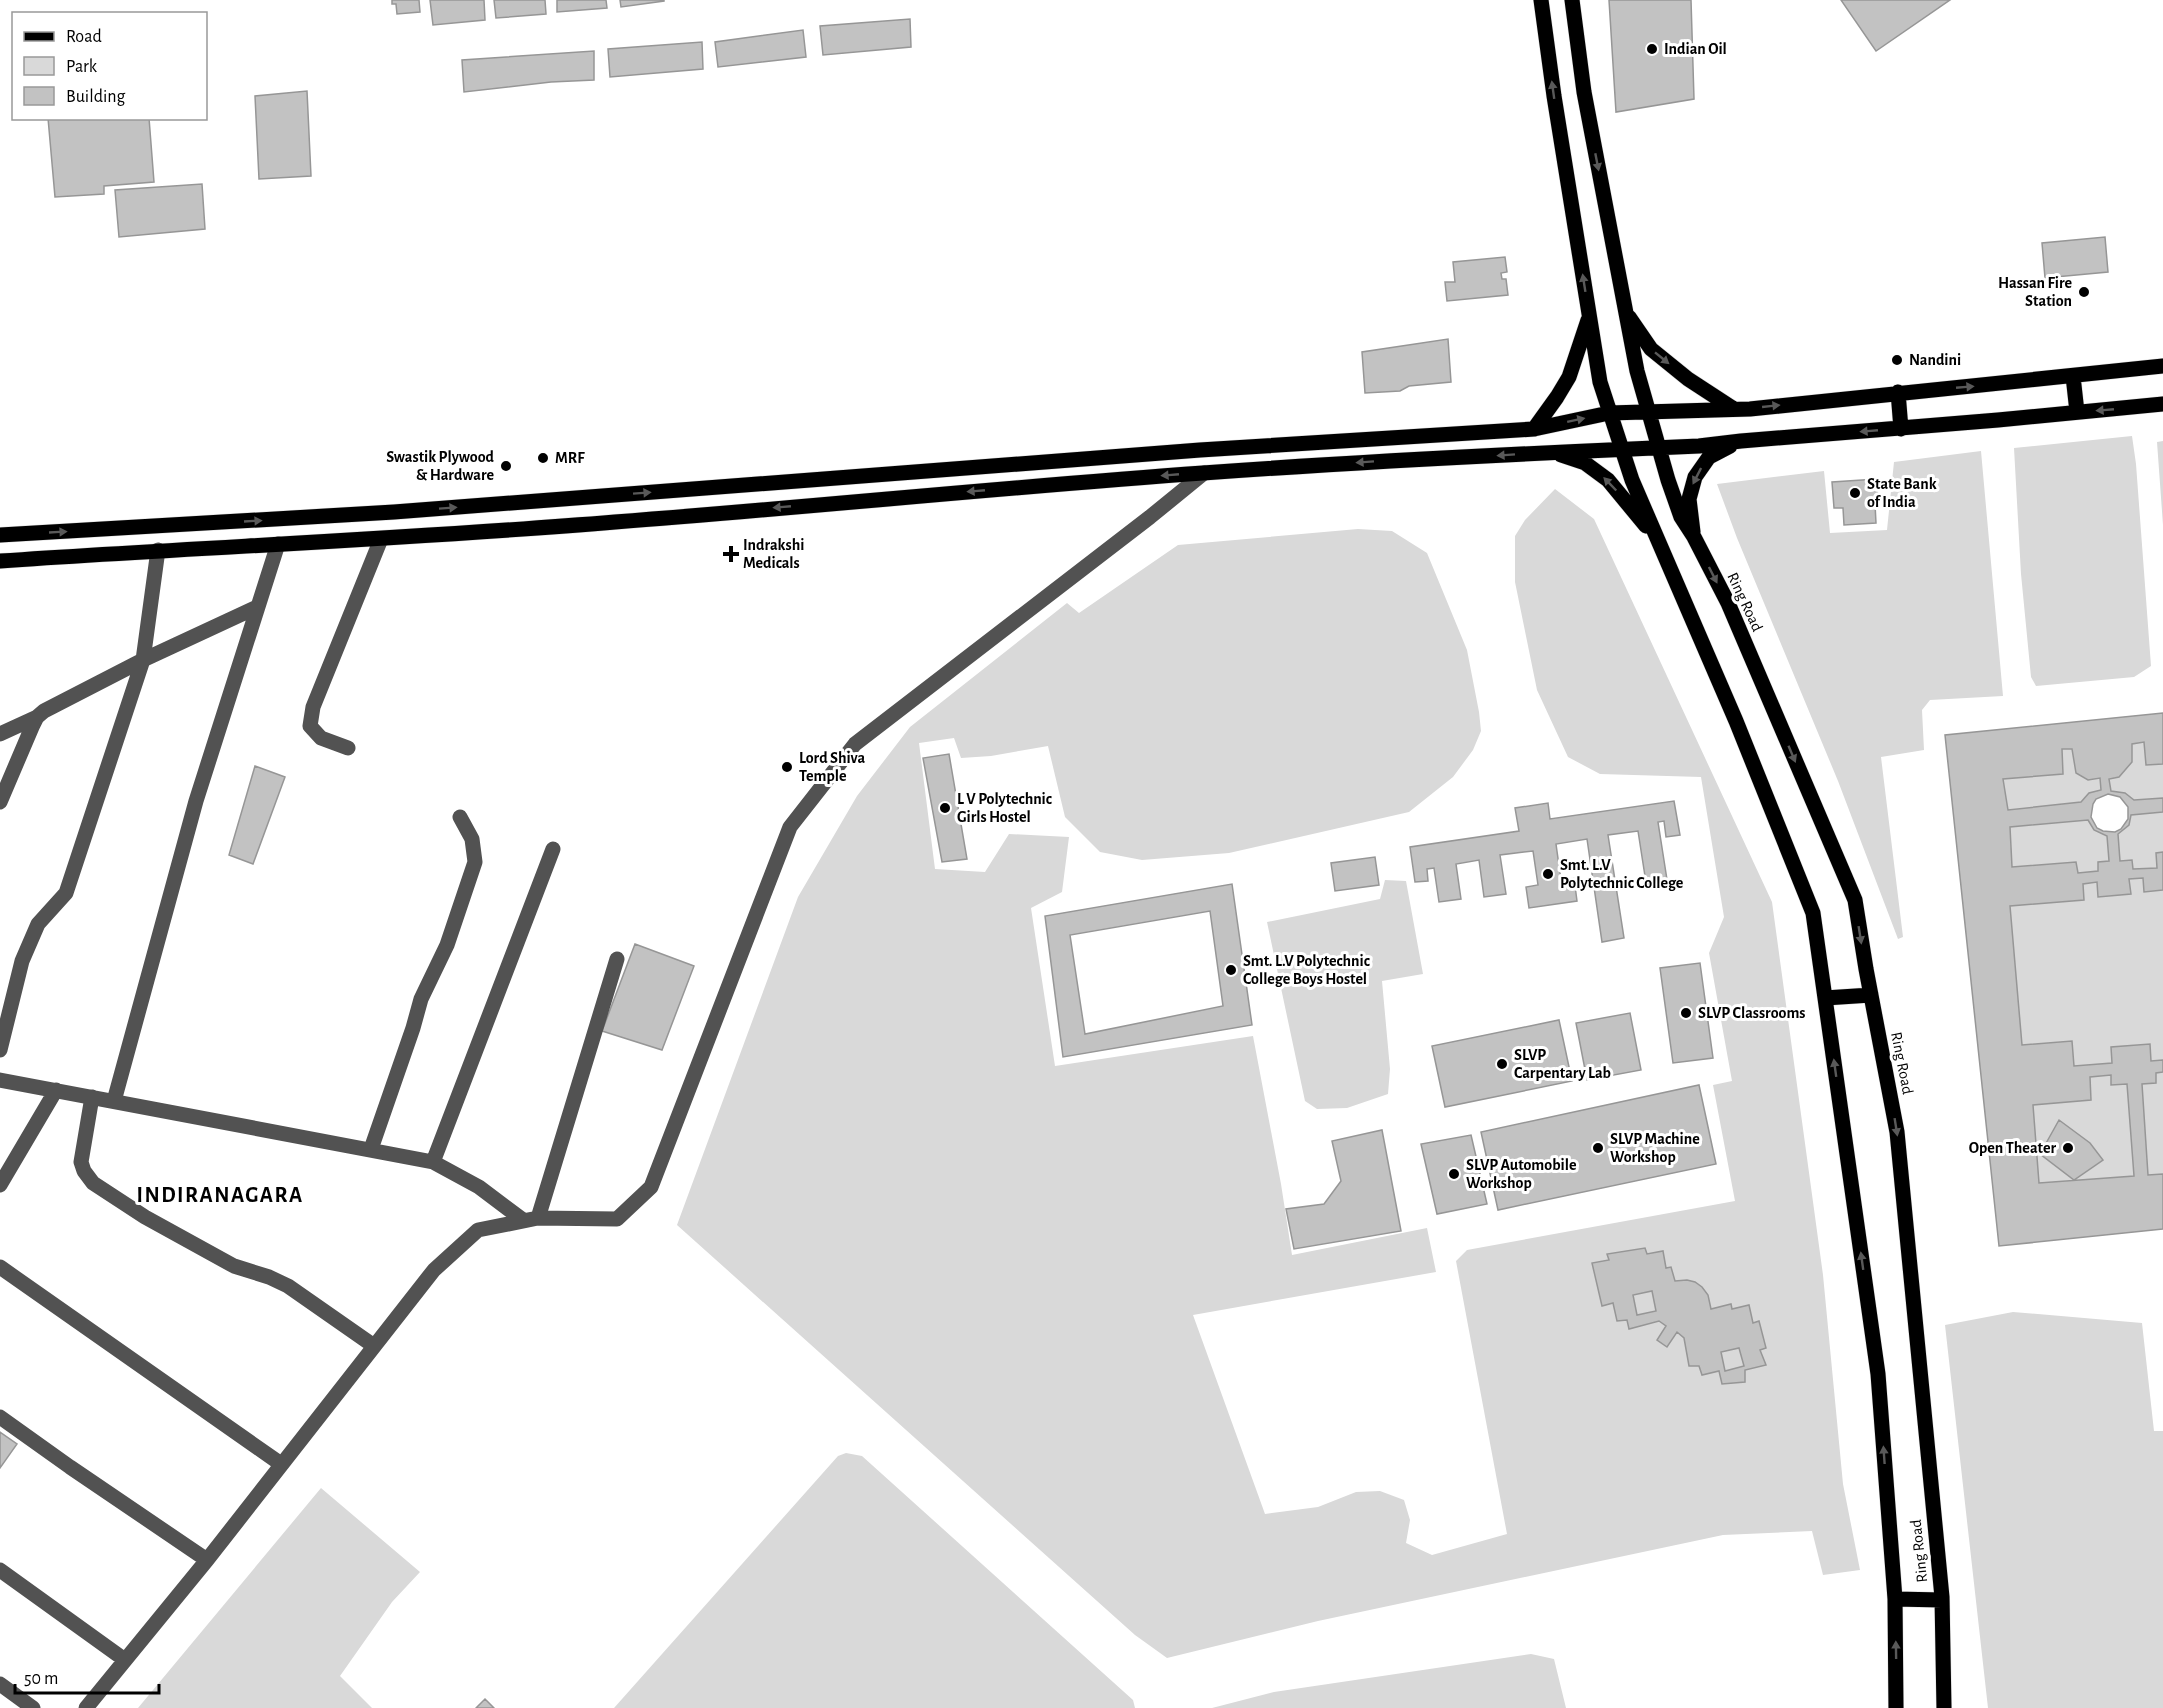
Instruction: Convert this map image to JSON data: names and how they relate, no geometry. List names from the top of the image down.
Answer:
{
  "streets": {
    "main road": ["Ring Road"]
  },
  "districts": ["INDIRANAGARA"],
  "places": {
    "other": [
      "Indian Oil",
      "Hassan Fire Station",
      "Nandini",
      "MRF",
      "Swastik Plywood & Hardware",
      "State Bank of India",
      "Lord Shiva Temple",
      "L V Polytechnic Girls Hostel",
      "Smt. L.V Polytechnic College",
      "Smt. L.V Polytechnic College Boys Hostel",
      "SLVP Classrooms",
      "SLVP Carpentary Lab",
      "SLVP Machine Workshop",
      "Open Theater",
      "SLVP Automobile Workshop"
    ],
    "health": ["Indrakshi Medicals"]
  },
  "legend": ["Road", "Park", "Building"],
  "scale_bar": "50 m"
}
